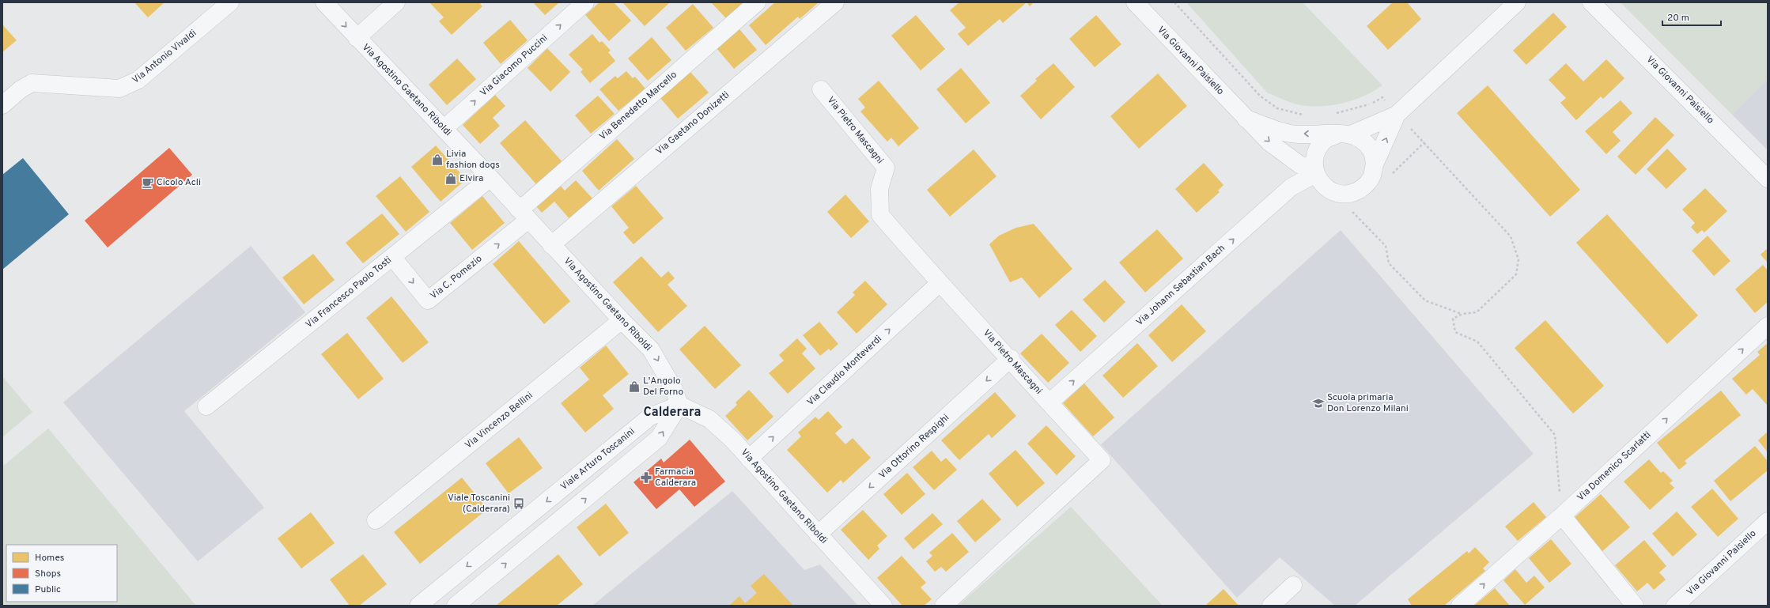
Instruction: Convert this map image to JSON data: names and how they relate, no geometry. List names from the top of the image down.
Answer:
{
  "streets": {
    "street": [
      "Via Antonio Vivaldi",
      "Via Giovanni Paisiello",
      "Via Giacomo Puccini",
      "Via Agostino Gaetano Riboldi",
      "Via Benedetto Marcello",
      "Via Gaetano Donizetti",
      "Via Pietro Mascagni",
      "Via C. Pomezio",
      "Via Johann Sebastian Bach",
      "Via Francesco Paolo Tosti",
      "Via Claudio Monteverdi",
      "Via Vincenzo Bellini",
      "Via Ottorino Respighi",
      "Viale Arturo Toscanini",
      "Via Domenico Scarlatti"
    ]
  },
  "crossings": [
    ["Via Giovanni Paisiello", "Via Johann Sebastian Bach"],
    ["Via Giacomo Puccini", "Via Agostino Gaetano Riboldi"],
    ["Via Agostino Gaetano Riboldi", "Via Benedetto Marcello"],
    ["Via Agostino Gaetano Riboldi", "Via Gaetano Donizetti"],
    ["Via Agostino Gaetano Riboldi", "Via C. Pomezio"],
    ["Via Agostino Gaetano Riboldi", "Via Francesco Paolo Tosti"],
    ["Via Agostino Gaetano Riboldi", "Via Claudio Monteverdi"],
    ["Via Agostino Gaetano Riboldi", "Via Vincenzo Bellini"],
    ["Via Agostino Gaetano Riboldi", "Via Ottorino Respighi"],
    ["Via Agostino Gaetano Riboldi", "Viale Arturo Toscanini"],
    ["Via Benedetto Marcello", "Via C. Pomezio"],
    ["Via Pietro Mascagni", "Via Johann Sebastian Bach"],
    ["Via Pietro Mascagni", "Via Claudio Monteverdi"],
    ["Via Pietro Mascagni", "Via Ottorino Respighi"],
    ["Via C. Pomezio", "Via Francesco Paolo Tosti"]
  ],
  "one_way": [
    "Via Giacomo Puccini",
    "Via Johann Sebastian Bach",
    "Via Claudio Monteverdi",
    "Via Ottorino Respighi",
    "Via Domenico Scarlatti"
  ],
  "districts": ["Calderara"],
  "places": {
    "shop": ["Livia fashion dogs", "Elvira", "L'Angolo Del Forno"],
    "cafe": ["Cicolo Acli"],
    "school or university": ["Scuola primaria Don Lorenzo Milani"],
    "pharmacy": ["Farmacia Calderara"],
    "bus stop": ["Viale Toscanini (Calderara)"]
  },
  "legend": ["Homes", "Shops", "Public"],
  "scale_bar": "20 m"
}
